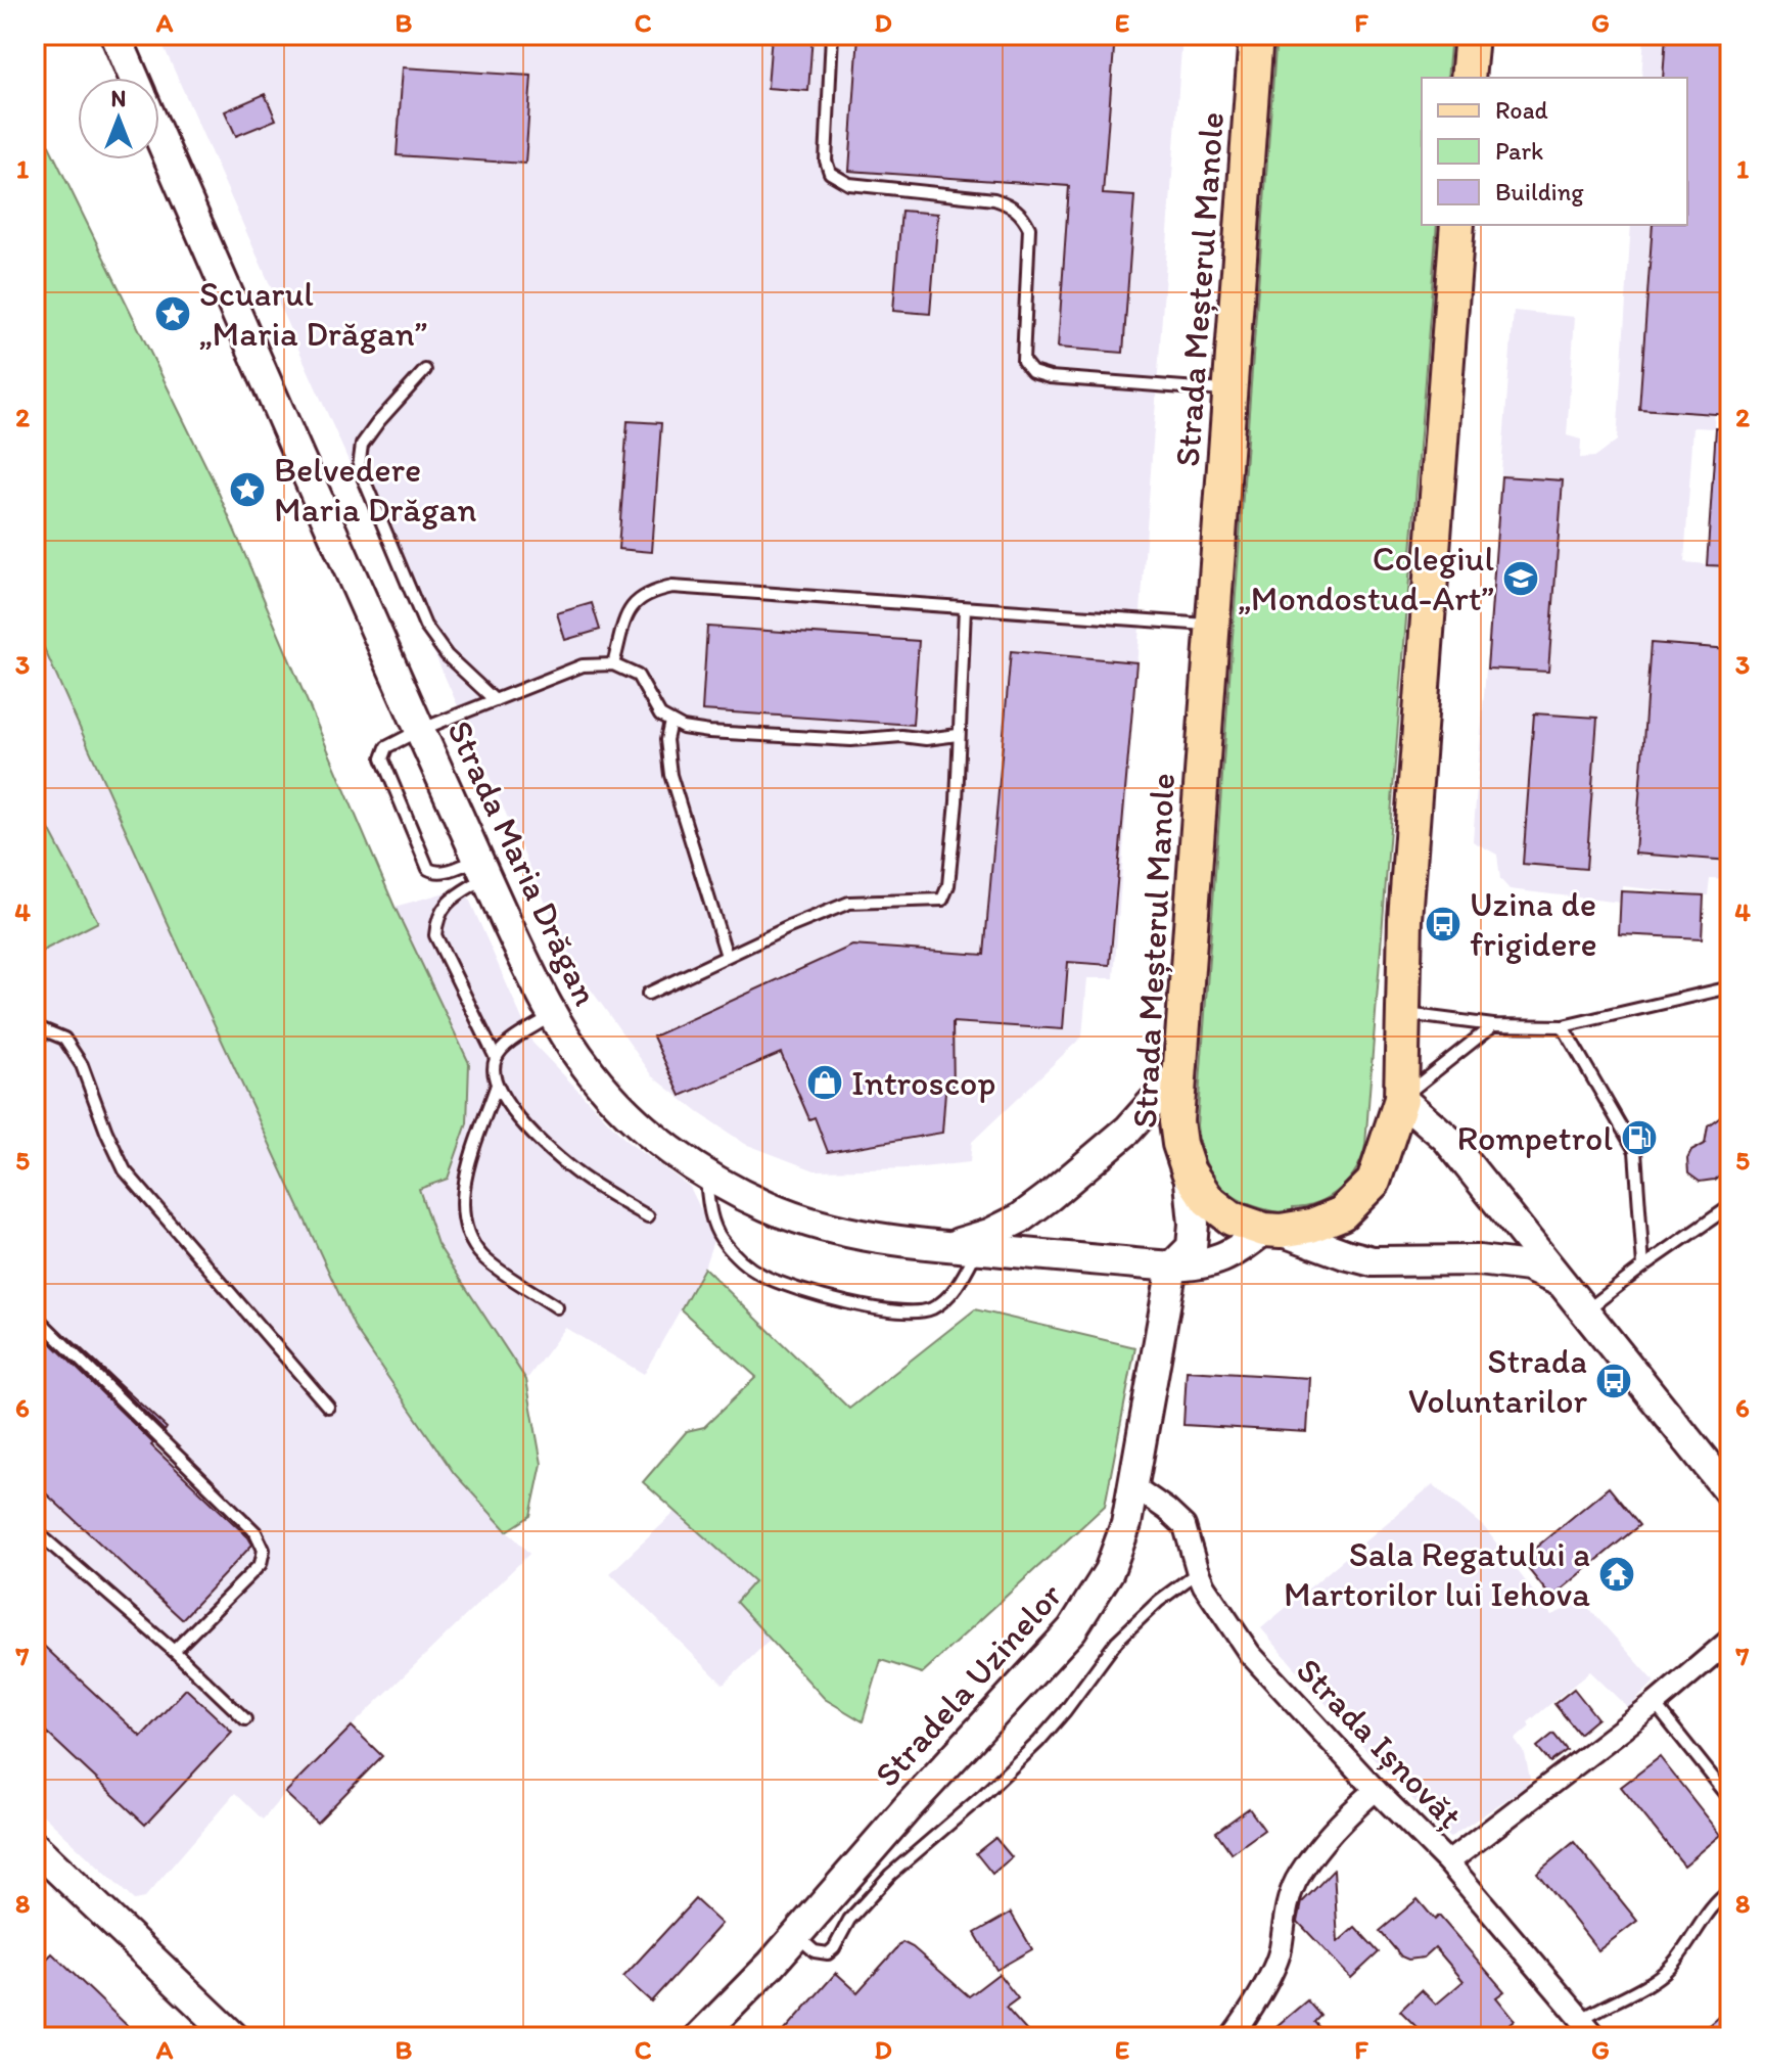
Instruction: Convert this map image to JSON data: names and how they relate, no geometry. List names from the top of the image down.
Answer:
{
  "streets": {
    "main road": ["Strada Meșterul Manole", "Strada Maria Drăgan", "Stradela Uzinelor"],
    "street": ["Strada Ișnovăț"]
  },
  "crossings": [
    ["Strada Meșterul Manole", "Strada Maria Drăgan"],
    ["Strada Maria Drăgan", "Stradela Uzinelor"],
    ["Stradela Uzinelor", "Strada Ișnovăț"]
  ],
  "places": {
    "place": ["Scuarul „Maria Drăgan”", "Belvedere Maria Drăgan"],
    "school or university": ["Colegiul „Mondostud-Art”"],
    "bus stop": ["Uzina de frigidere", "Strada Voluntarilor"],
    "shop": ["Introscop"],
    "fuel station": ["Rompetrol"],
    "temple": ["Sala Regatului a Martorilor lui Iehova"]
  },
  "legend": ["Road", "Park", "Building"],
  "north": "top",
  "grid": {
    "columns": [
      "A",
      "B",
      "C",
      "D",
      "E",
      "F",
      "G"
    ],
    "rows": [
      "1",
      "2",
      "3",
      "4",
      "5",
      "6",
      "7",
      "8"
    ]
  }
}
